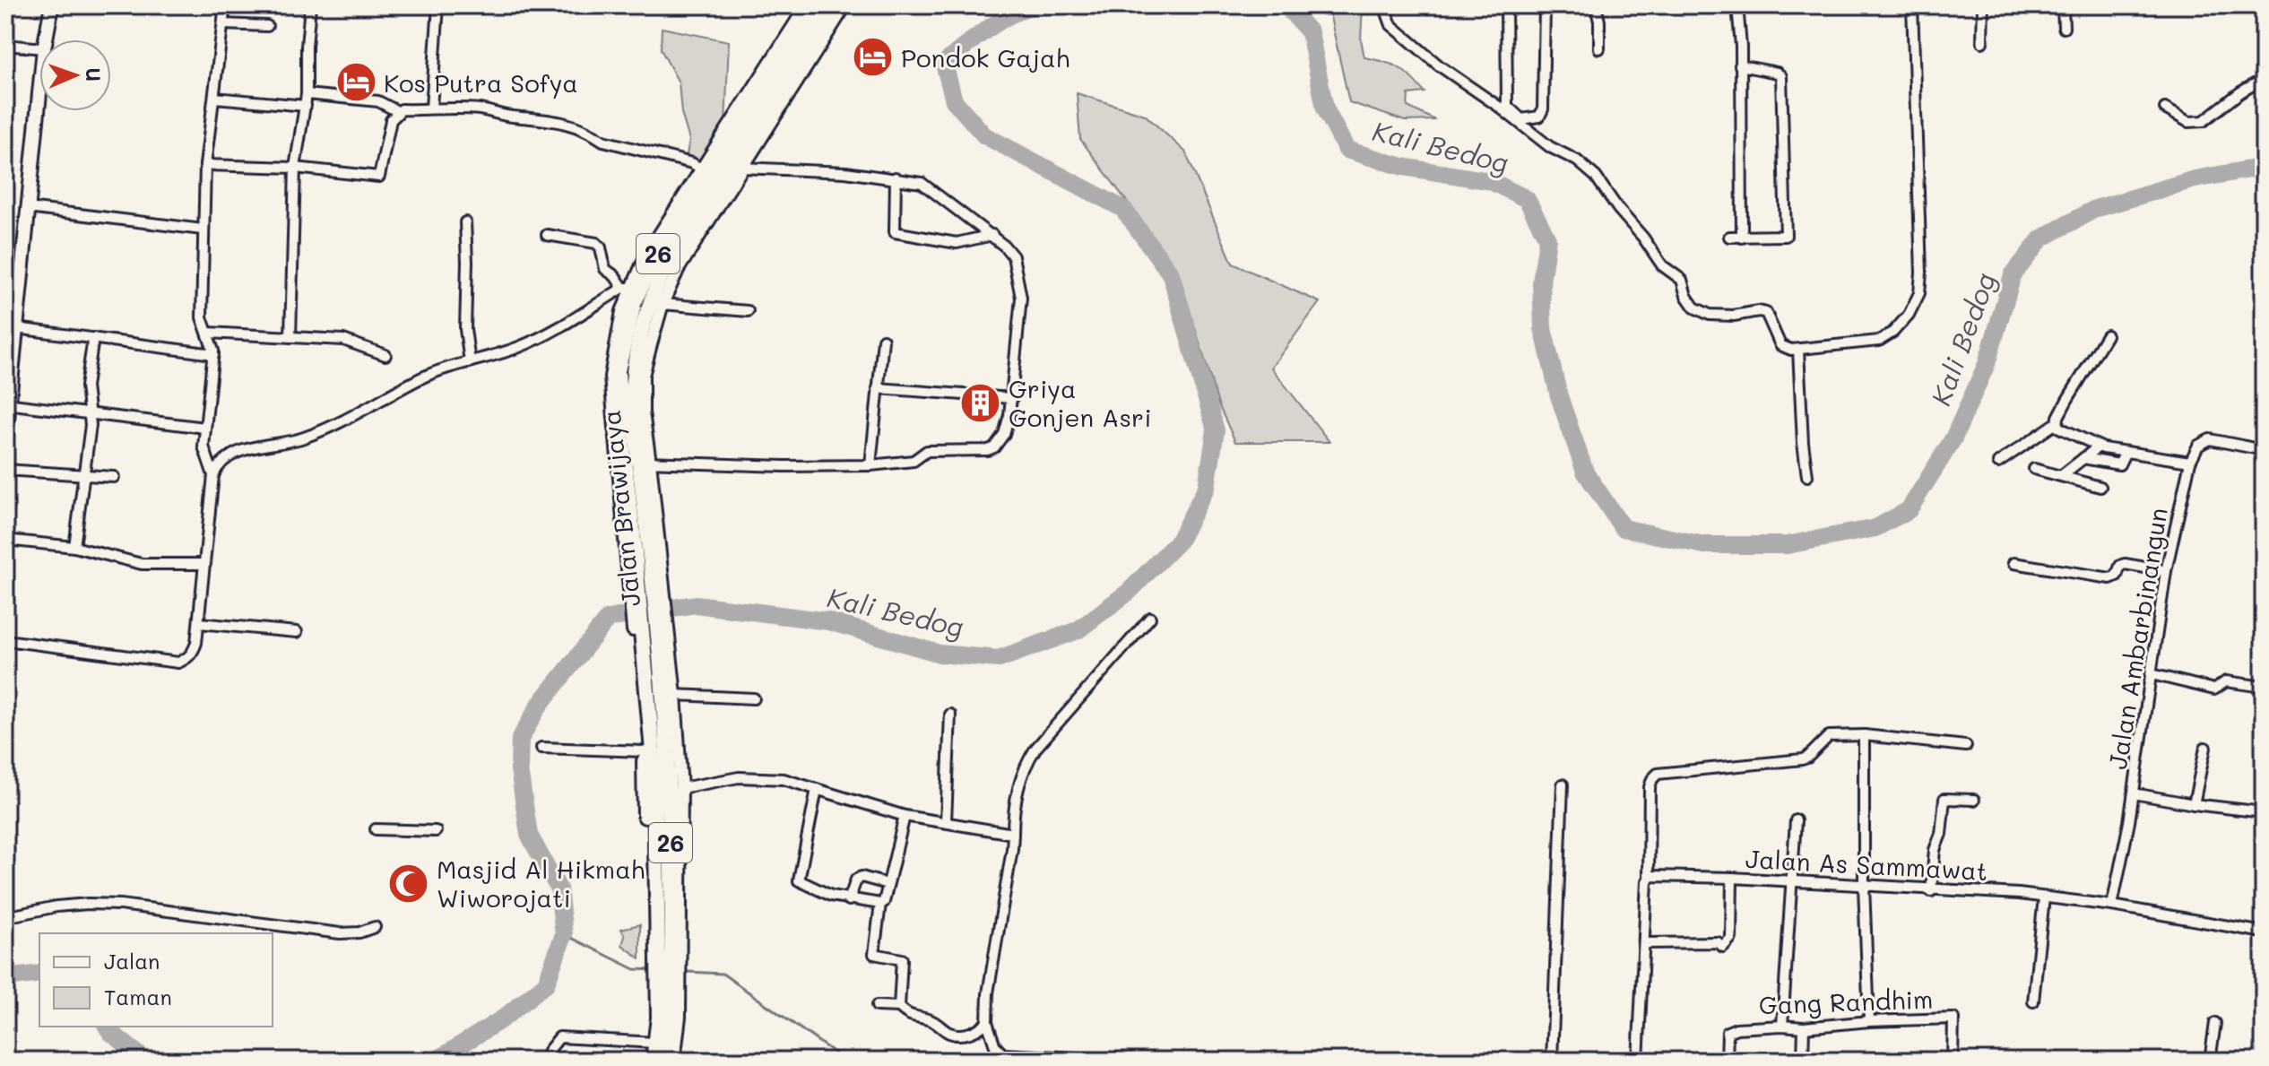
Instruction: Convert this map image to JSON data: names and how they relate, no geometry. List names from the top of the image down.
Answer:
{
  "streets": {
    "highway": ["26", "Jalan Brawijaya"],
    "street": ["Jalan Ambarbinangun", "Jalan As Sammawat", "Gang Randhim"]
  },
  "crossings": [
    ["Jalan Ambarbinangun", "Jalan As Sammawat"]
  ],
  "water": ["Kali Bedog"],
  "places": {
    "hotel": ["Pondok Gajah", "Kos Putra Sofya"],
    "building": ["Griya Gonjen Asri"],
    "mosque": ["Masjid Al Hikmah Wiworojati"]
  },
  "legend": ["Jalan", "Taman"],
  "north": "right"
}
